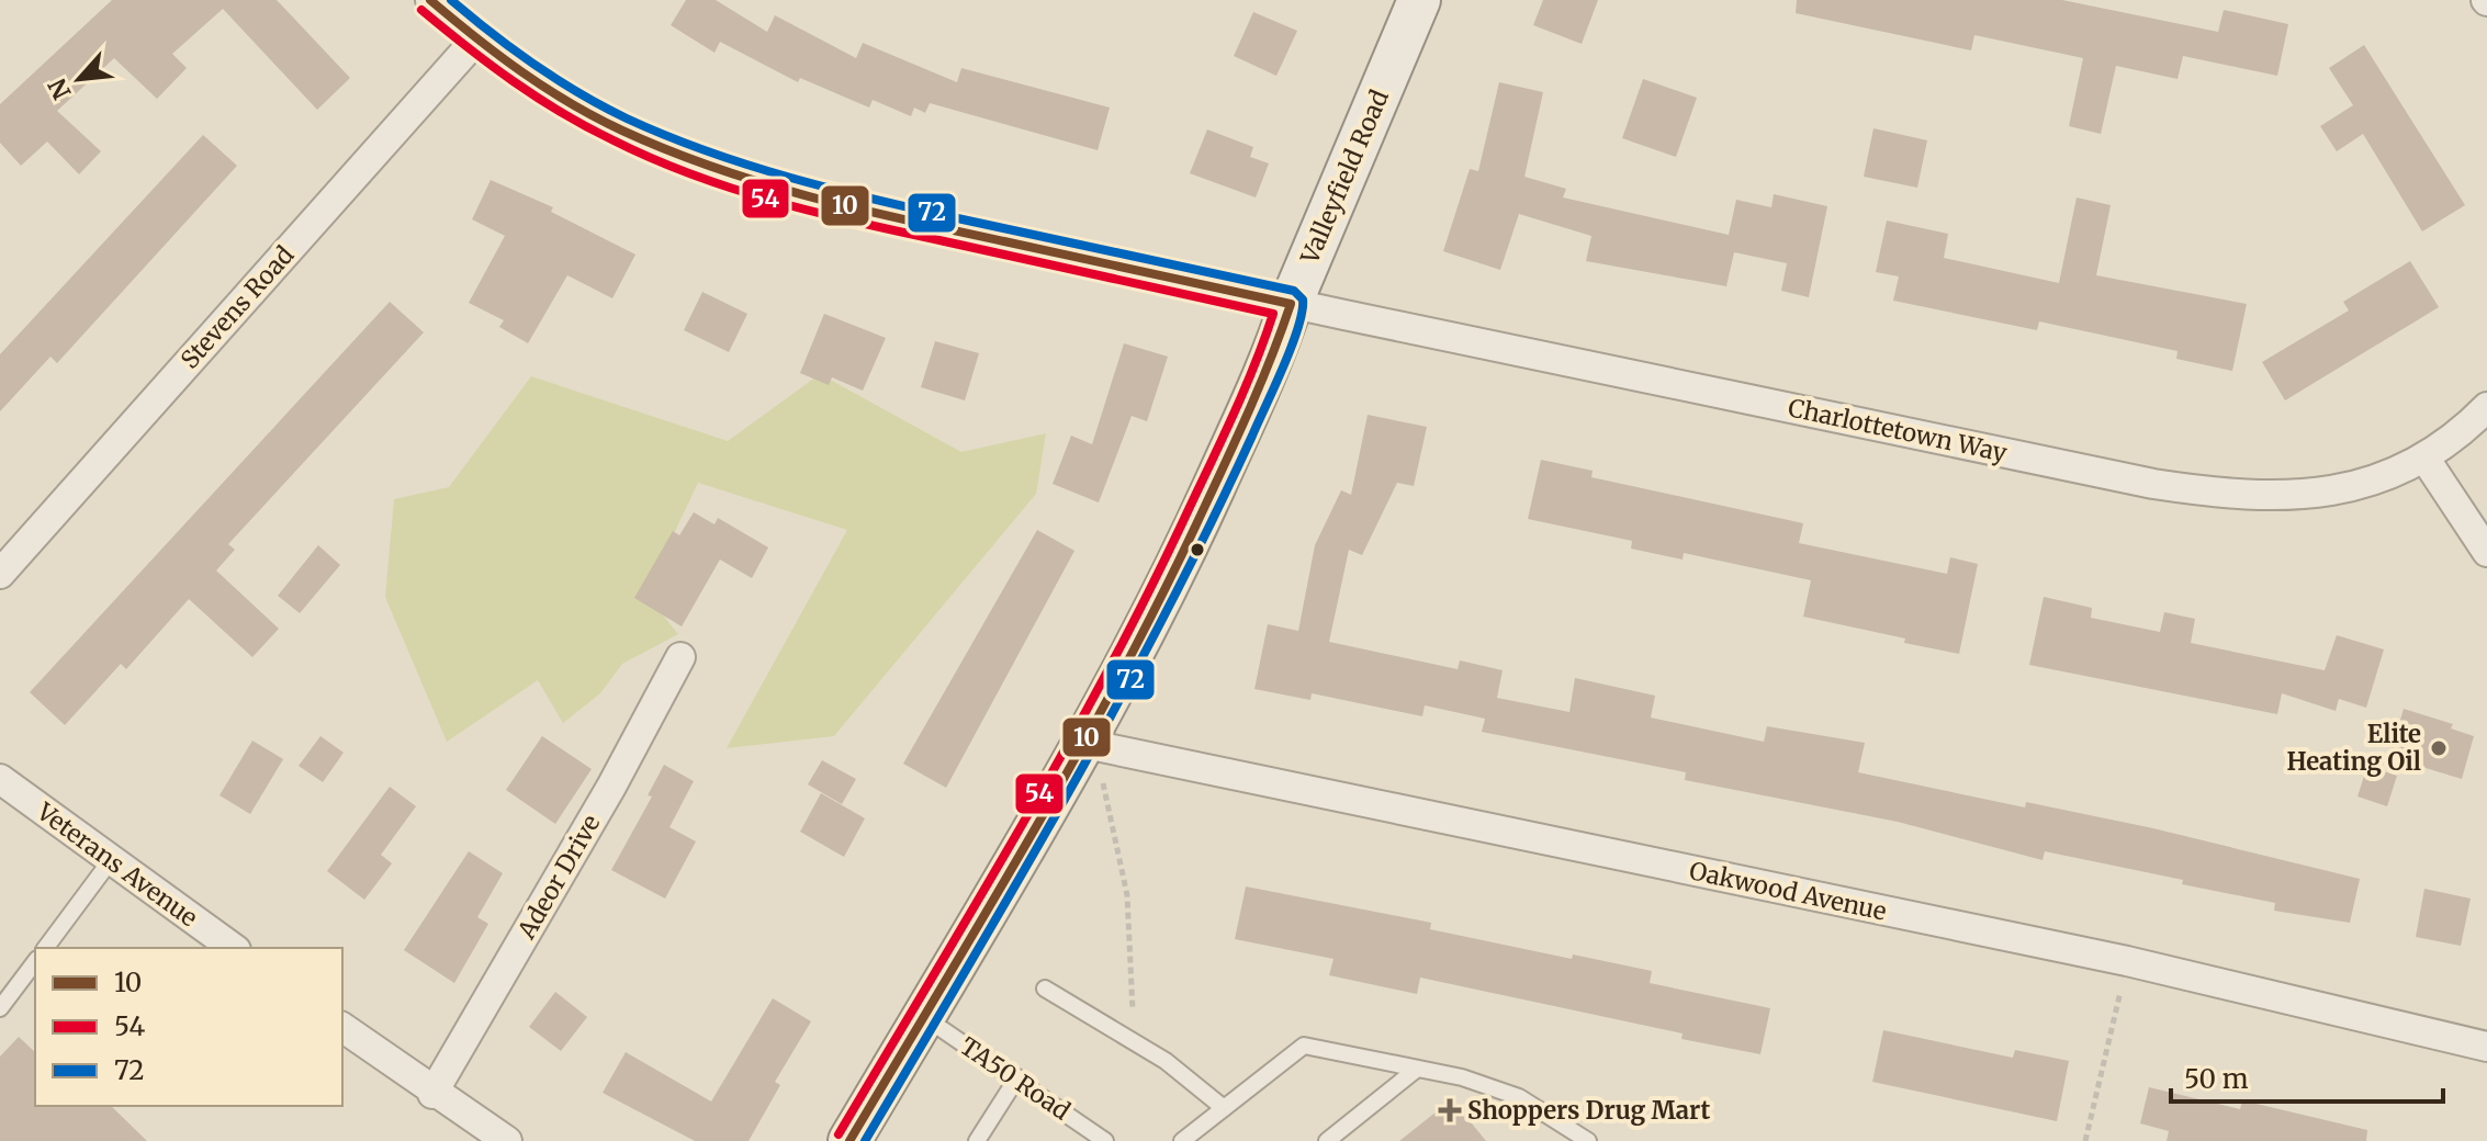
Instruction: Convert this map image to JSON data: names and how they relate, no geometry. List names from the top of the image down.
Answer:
{
  "streets": {
    "street": [
      "Valleyfield Road",
      "Stevens Road",
      "Charlottetown Way",
      "Veterans Avenue",
      "Adeor Drive",
      "Oakwood Avenue"
    ],
    "lane": ["TA50 Road"]
  },
  "crossings": [
    ["Valleyfield Road", "Charlottetown Way"],
    ["Valleyfield Road", "Oakwood Avenue"],
    ["Valleyfield Road", "TA50 Road"],
    ["Stevens Road", "Charlottetown Way"]
  ],
  "places": {
    "other": ["Elite Heating Oil"],
    "health": ["Shoppers Drug Mart"]
  },
  "lines": ["transit line 10", "transit line 72", "transit line 54"],
  "legend": ["10", "54", "72"],
  "scale_bar": "50 m",
  "north": "bottom left"
}
